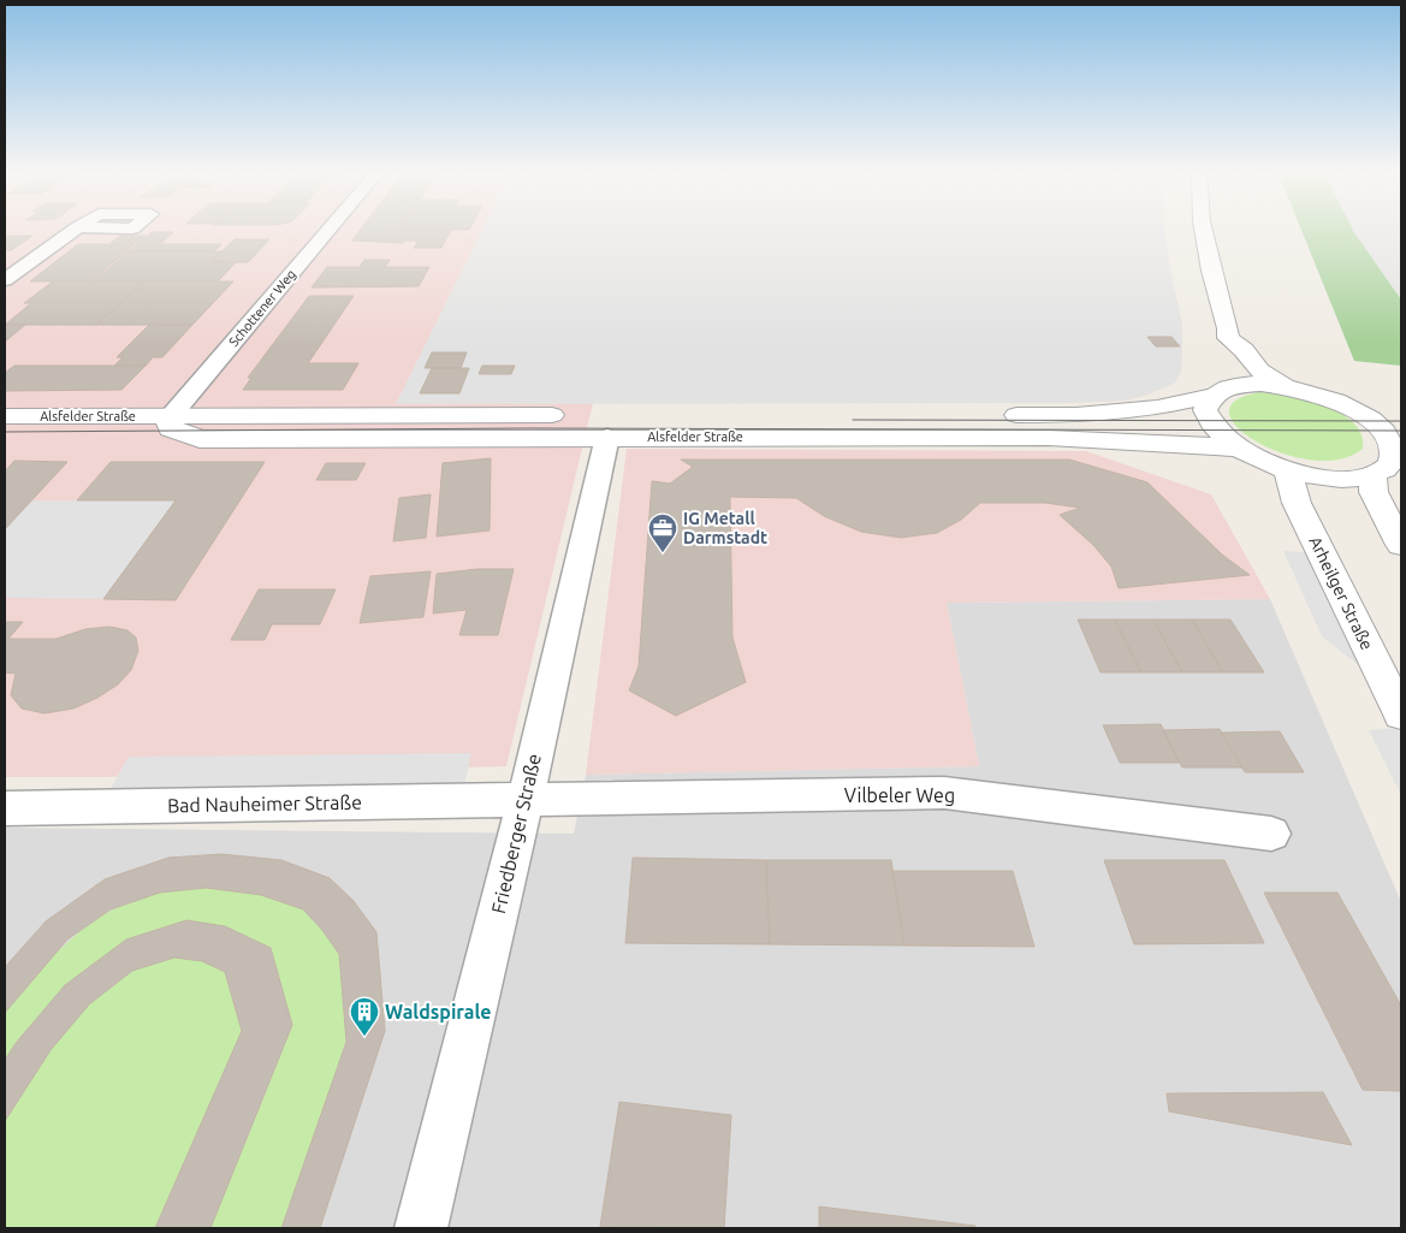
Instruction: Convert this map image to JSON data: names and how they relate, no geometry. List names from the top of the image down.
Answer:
{
  "streets": {
    "street": [
      "Schottener Weg",
      "Alsfelder Straße",
      "Arheilger Straße",
      "Vilbeler Weg",
      "Bad Nauheimer Straße",
      "Friedberger Straße"
    ]
  },
  "crossings": [
    ["Schottener Weg", "Alsfelder Straße"],
    ["Alsfelder Straße", "Friedberger Straße"],
    ["Vilbeler Weg", "Bad Nauheimer Straße"],
    ["Vilbeler Weg", "Friedberger Straße"],
    ["Bad Nauheimer Straße", "Friedberger Straße"]
  ],
  "places": {
    "office": ["IG Metall Darmstadt"],
    "building": ["Waldspirale"]
  }
}
